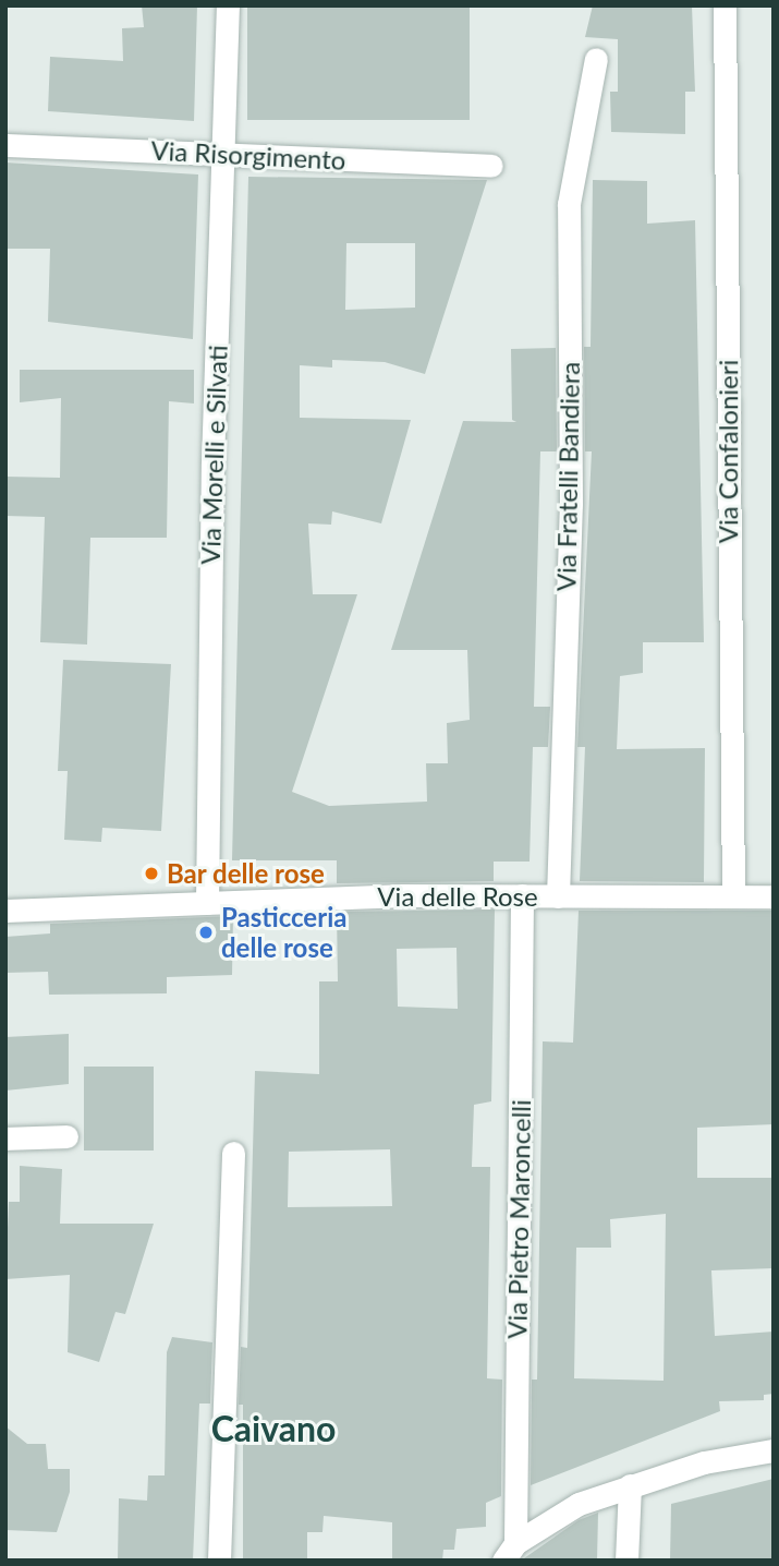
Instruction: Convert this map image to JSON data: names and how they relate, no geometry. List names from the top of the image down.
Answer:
{
  "streets": {
    "street": [
      "Via Risorgimento",
      "Via Confalonieri",
      "Via Morelli e Silvati",
      "Via Fratelli Bandiera",
      "Via delle Rose",
      "Via Pietro Maroncelli"
    ]
  },
  "crossings": [
    ["Via Risorgimento", "Via Morelli e Silvati"],
    ["Via Confalonieri", "Via delle Rose"],
    ["Via Morelli e Silvati", "Via delle Rose"],
    ["Via Fratelli Bandiera", "Via delle Rose"],
    ["Via delle Rose", "Via Pietro Maroncelli"]
  ],
  "districts": ["Caivano"],
  "places": ["Bar delle rose", "Pasticceria delle rose"]
}
